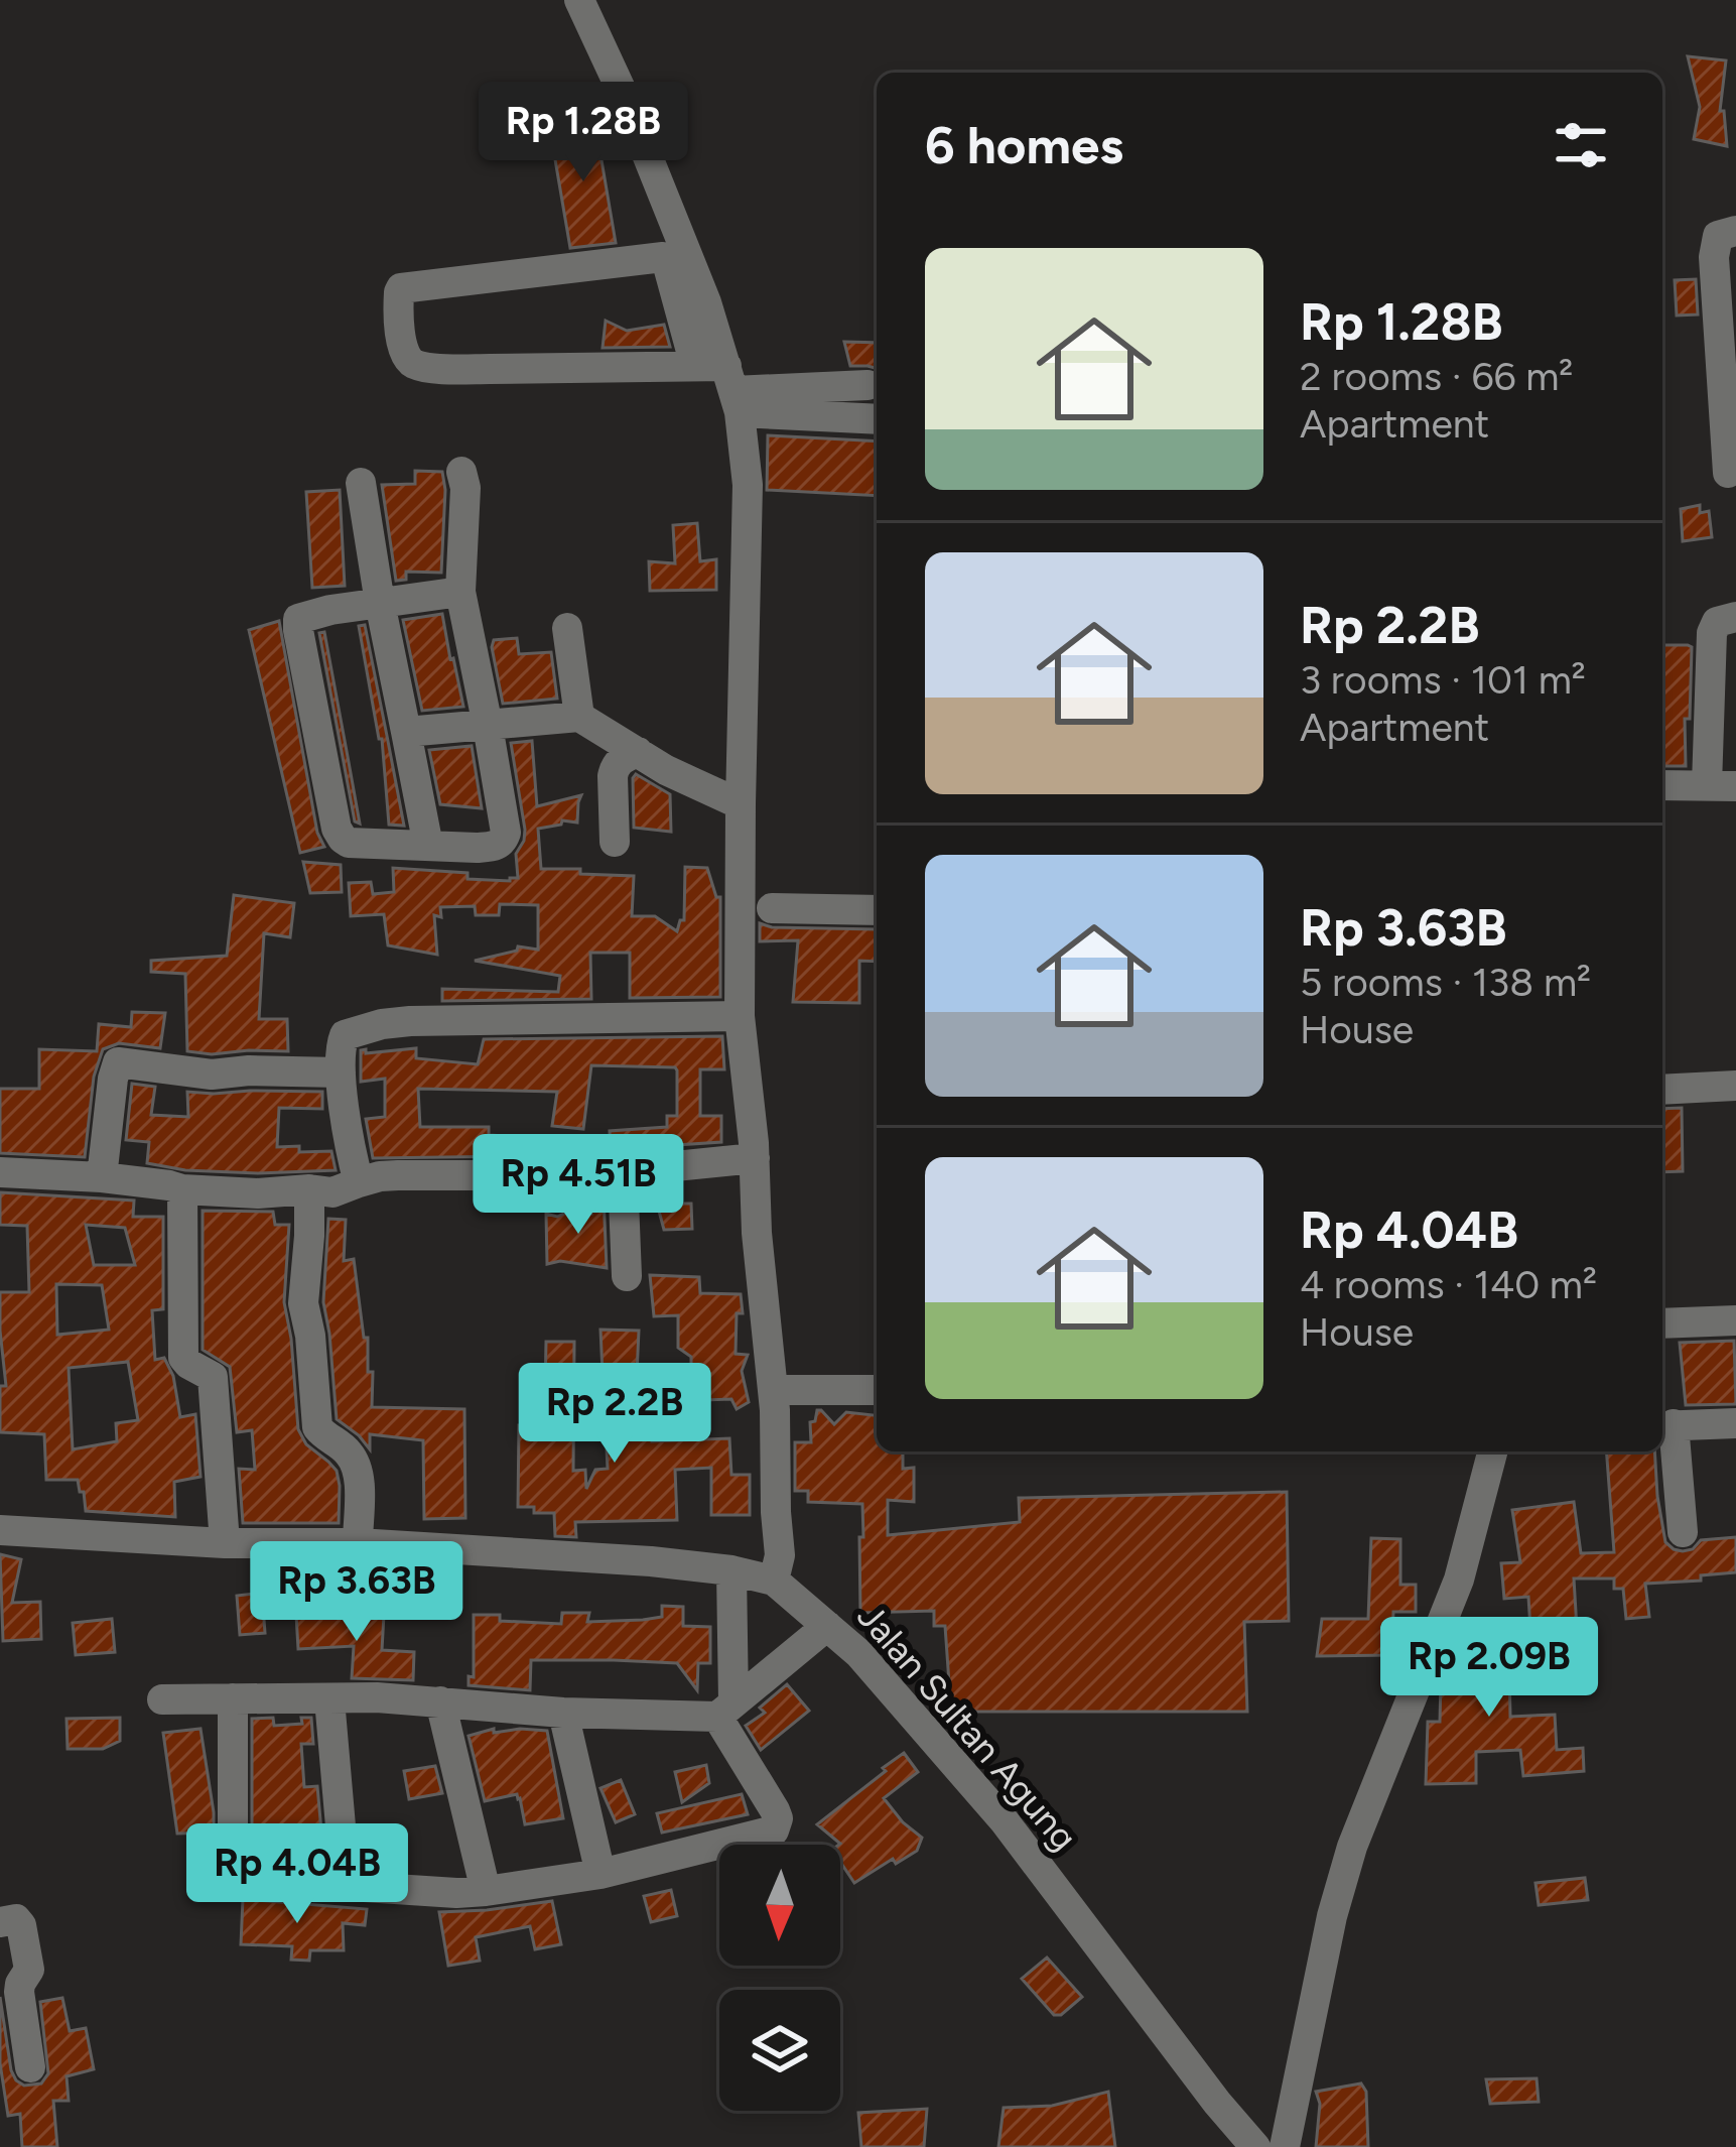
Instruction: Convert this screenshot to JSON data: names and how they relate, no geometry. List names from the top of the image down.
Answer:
{
  "streets": {
    "street": ["Jalan Sultan Agung"]
  },
  "north": "bottom",
  "page": {
    "heading": "6 homes",
    "price": [
      "Rp 1.28B",
      "Rp 4.51B",
      "Rp 2.2B",
      "Rp 3.63B",
      "Rp 2.09B",
      "Rp 4.04B"
    ],
    "list": [
      {
        "name": "Rp 1.28B",
        "note": "2 rooms · 66 m² · Apartment"
      },
      {
        "name": "Rp 2.2B",
        "note": "3 rooms · 101 m² · Apartment"
      },
      {
        "name": "Rp 3.63B",
        "note": "5 rooms · 138 m² · House"
      },
      {
        "name": "Rp 4.04B",
        "note": "4 rooms · 140 m² · House"
      }
    ]
  }
}
